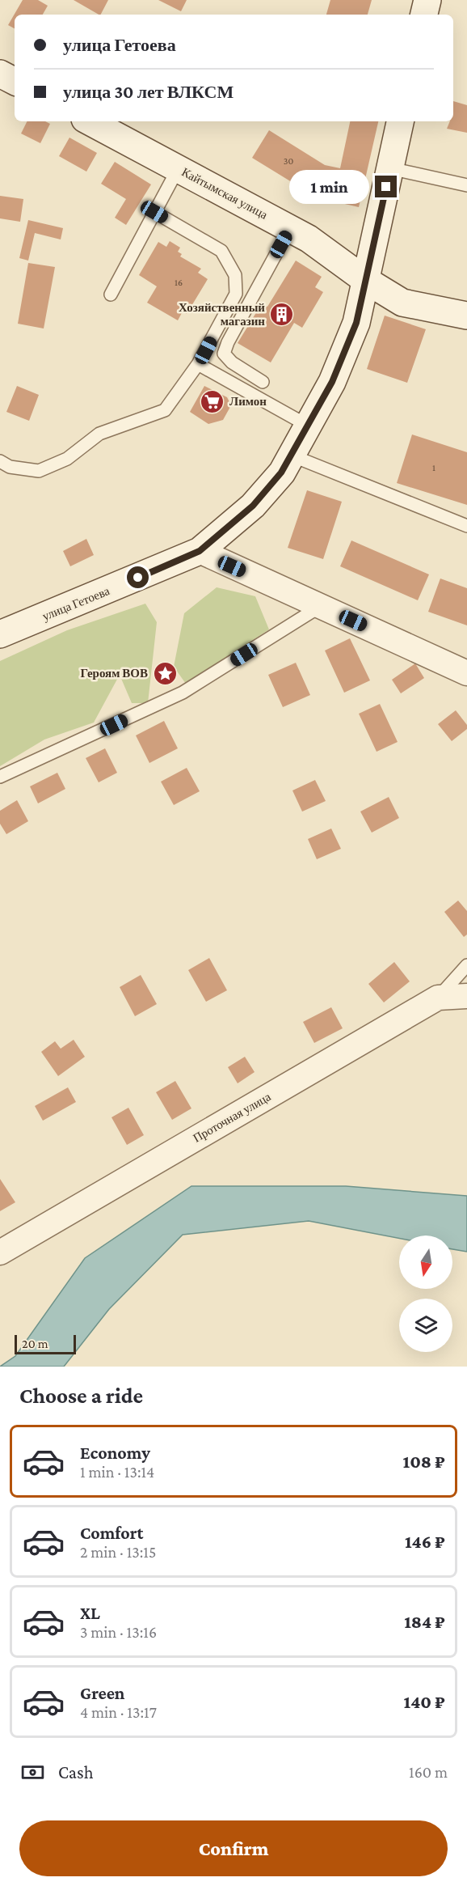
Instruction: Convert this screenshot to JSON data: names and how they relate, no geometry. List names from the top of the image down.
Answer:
{
  "streets": {
    "street": ["Кайтымская улица", "улица Гетоева", "Проточная улица"]
  },
  "crossings": [
    ["Кайтымская улица", "улица Гетоева"]
  ],
  "places": {
    "building": ["Хозяйственный магазин"],
    "supermarket": ["Лимон"],
    "place": ["Героям ВОВ"]
  },
  "house_numbers": ["30", "16", "1"],
  "scale_bar": "20 m",
  "north": "bottom",
  "page": {
    "banner": ["улица Гетоева", "улица 30 лет ВЛКСМ"],
    "bubble": "1 min",
    "scale": "20 m",
    "heading": "Choose a ride",
    "list": [
      {
        "name": "Economy",
        "note": "1 min · 13:14",
        "value": "108 ₽"
      },
      {
        "name": "Comfort",
        "note": "2 min · 13:15",
        "value": "146 ₽"
      },
      {
        "name": "XL",
        "note": "3 min · 13:16",
        "value": "184 ₽"
      },
      {
        "name": "Green",
        "note": "4 min · 13:17",
        "value": "140 ₽"
      }
    ],
    "pay": ["Cash", "160 m"],
    "buttons": "Confirm"
  }
}
